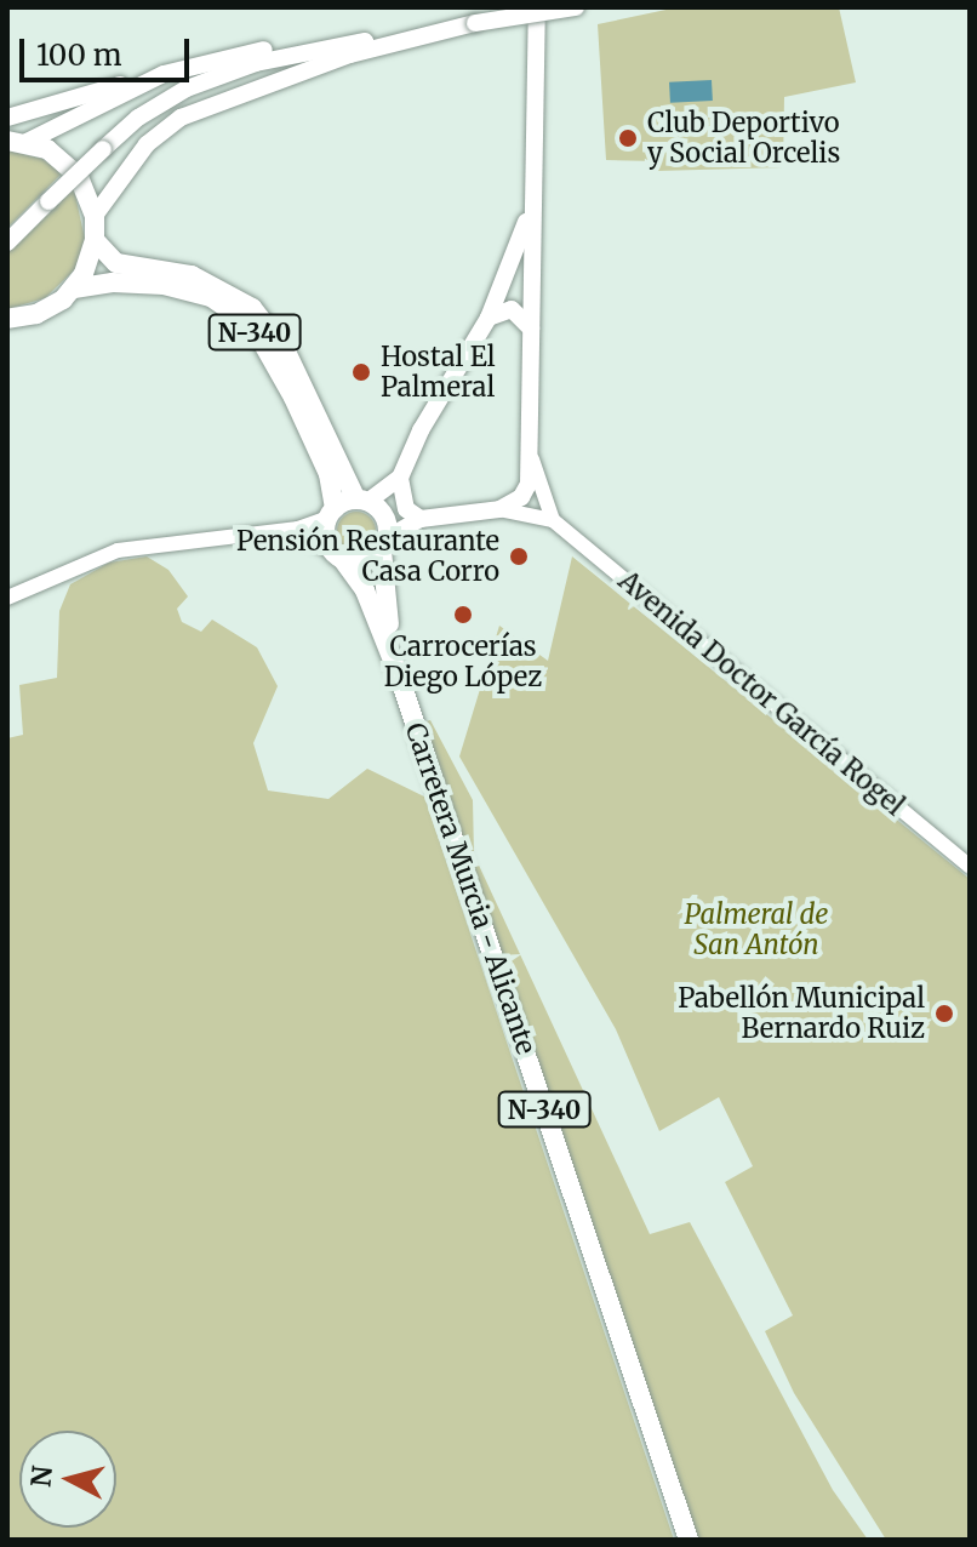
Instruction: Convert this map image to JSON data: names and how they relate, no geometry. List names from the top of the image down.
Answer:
{
  "streets": {
    "highway": ["N-340", "Carretera Murcia - Alicante"],
    "main road": ["Avenida Doctor García Rogel"]
  },
  "crossings": [
    ["N-340", "Avenida Doctor García Rogel"],
    ["N-340", "Carretera Murcia - Alicante"],
    ["Avenida Doctor García Rogel", "Carretera Murcia - Alicante"]
  ],
  "parks": ["Palmeral de San Antón"],
  "places": [
    "Club Deportivo y Social Orcelis",
    "Hostal El Palmeral",
    "Pensión Restaurante Casa Corro",
    "Carrocerías Diego López",
    "Pabellón Municipal Bernardo Ruiz"
  ],
  "scale_bar": "100 m",
  "north": "left"
}
